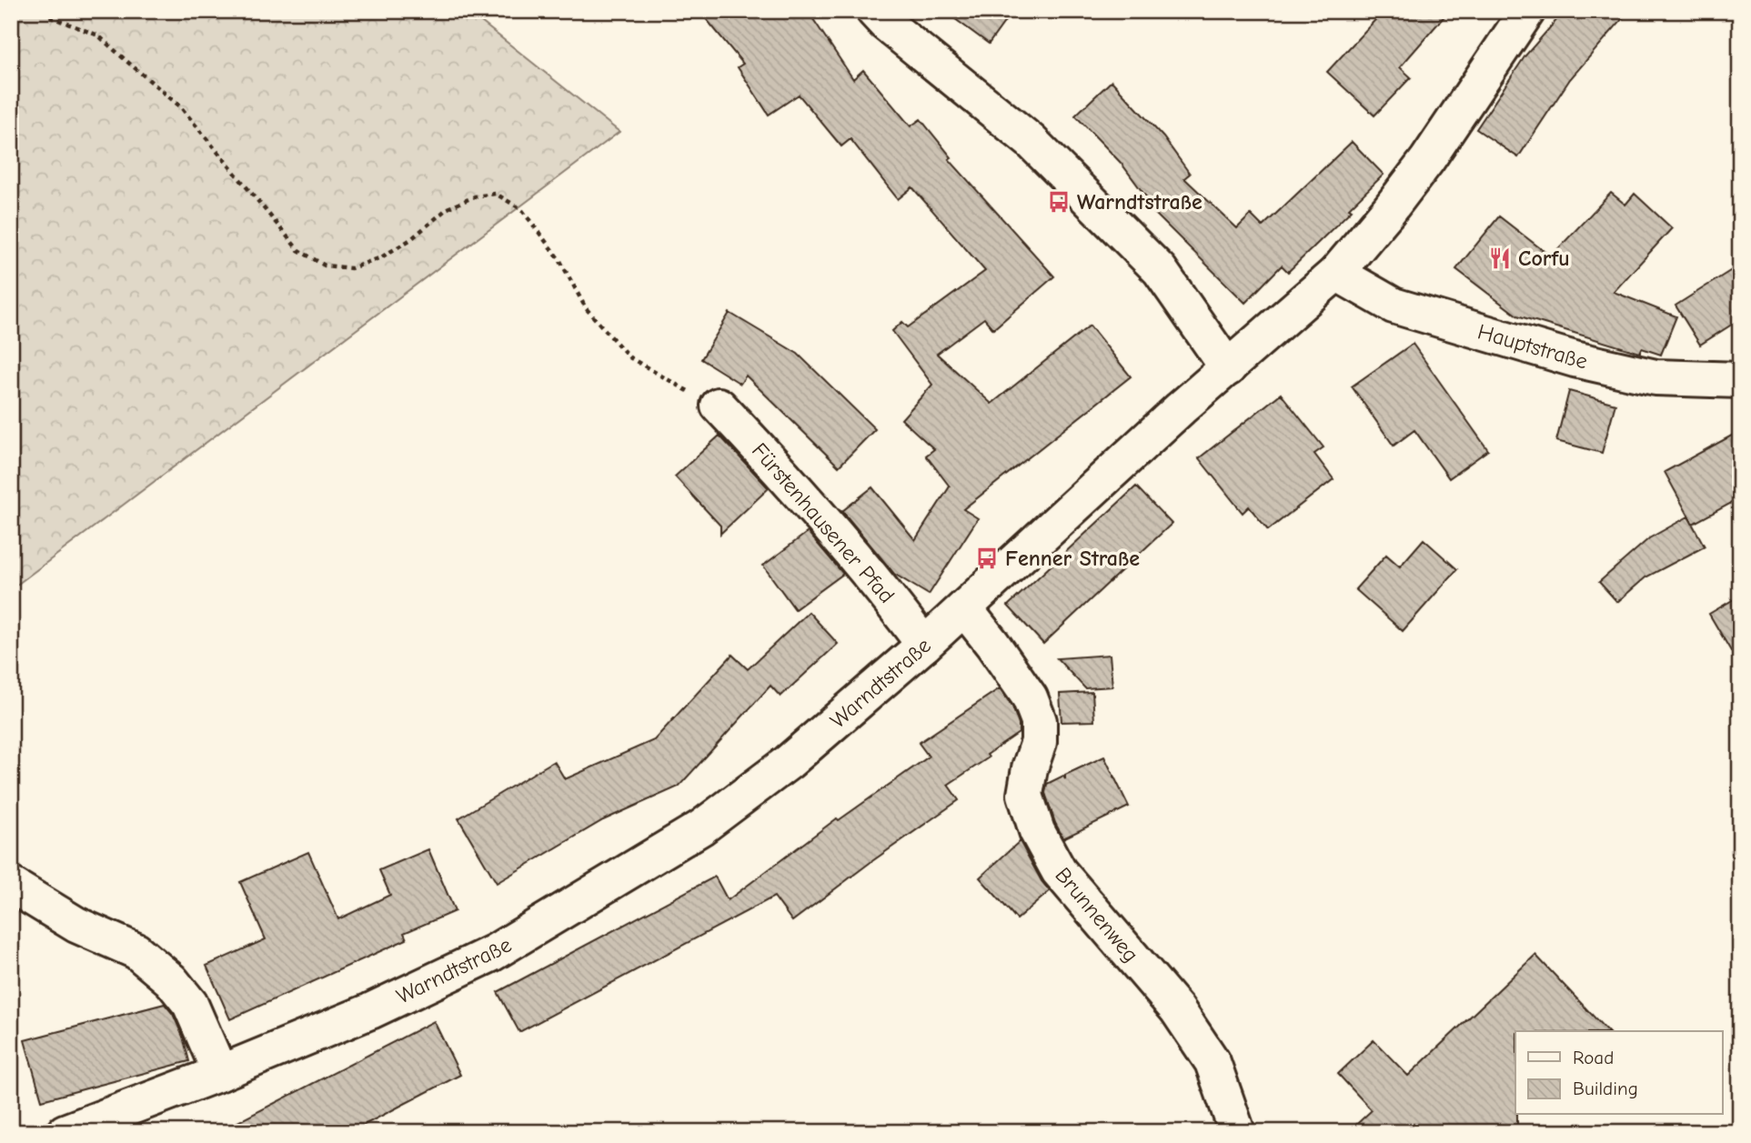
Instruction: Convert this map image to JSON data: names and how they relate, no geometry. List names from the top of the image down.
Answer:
{
  "streets": {
    "street": [
      "Hauptstraße",
      "Fürstenhausener Pfad",
      "Warndtstraße",
      "Brunnenweg"
    ]
  },
  "crossings": [
    ["Hauptstraße", "Warndtstraße"],
    ["Fürstenhausener Pfad", "Warndtstraße"],
    ["Warndtstraße", "Brunnenweg"]
  ],
  "places": {
    "bus stop": ["Warndtstraße", "Fenner Straße"],
    "restaurant": ["Corfu"]
  },
  "legend": ["Road", "Building"]
}
